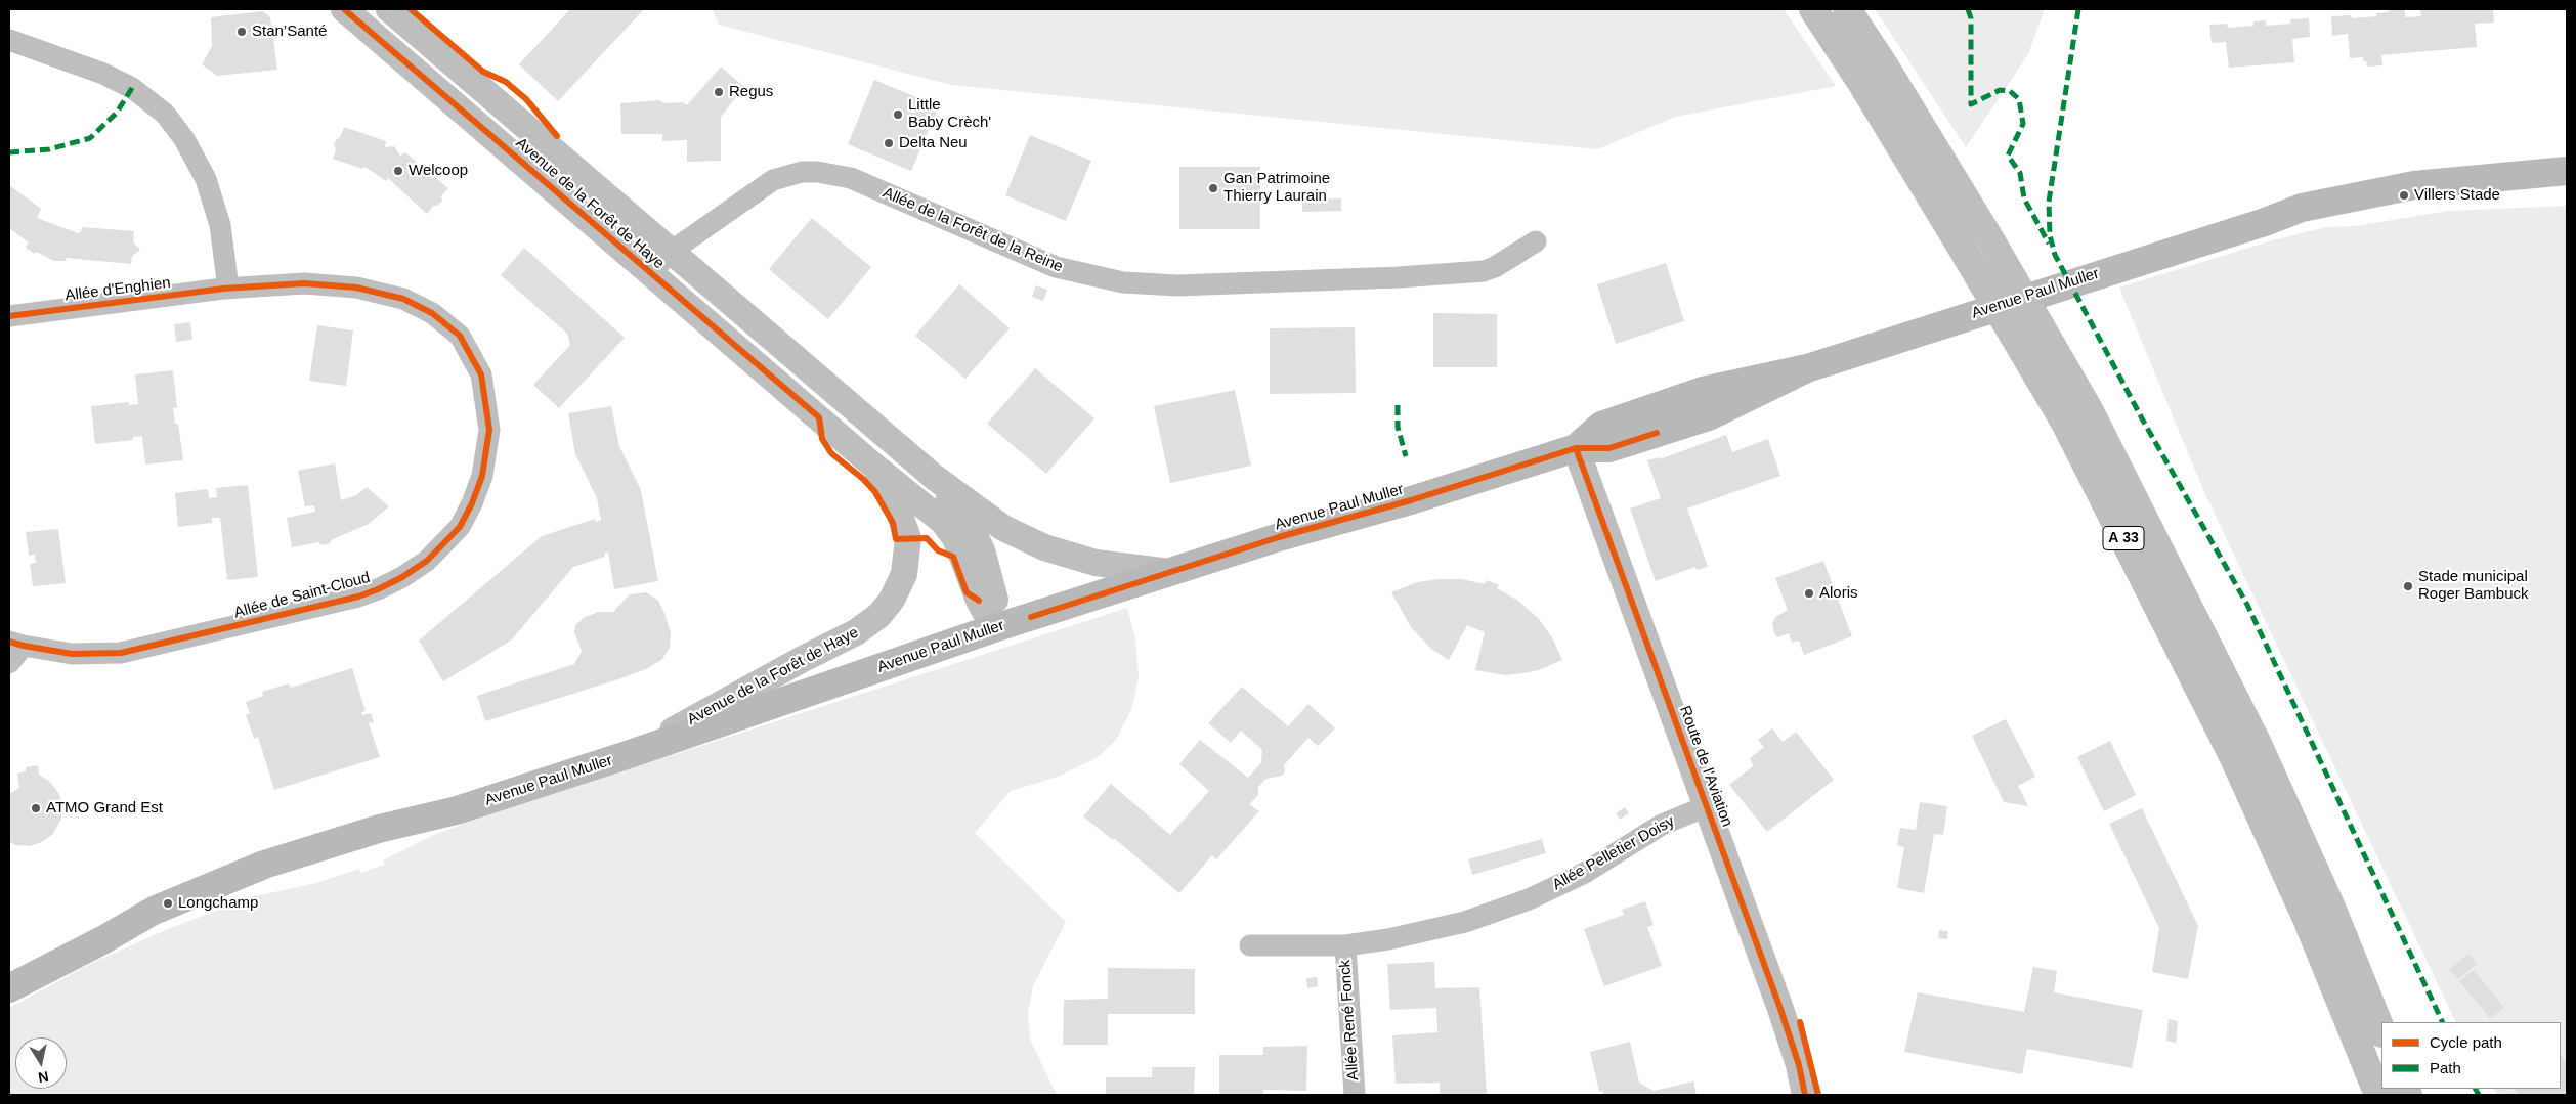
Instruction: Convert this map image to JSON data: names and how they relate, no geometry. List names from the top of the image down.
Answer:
{
  "streets": {
    "highway": ["A 33"],
    "main road": ["Avenue Paul Muller"],
    "street": [
      "Avenue de la Forêt de Haye",
      "Allée de la Forêt de la Reine",
      "Allée d'Enghien",
      "Allée de Saint-Cloud",
      "Route de l'Aviation",
      "Allée Pelletier Doisy",
      "Allée René Fonck"
    ]
  },
  "crossings": [
    ["Avenue de la Forêt de Haye", "Allée de la Forêt de la Reine"],
    ["Avenue de la Forêt de Haye", "Avenue Paul Muller"],
    ["Allée d'Enghien", "Allée de Saint-Cloud"],
    ["Avenue Paul Muller", "Route de l'Aviation"],
    ["Route de l'Aviation", "Allée Pelletier Doisy"],
    ["Allée Pelletier Doisy", "Allée René Fonck"]
  ],
  "places": [
    "Stan’Santé",
    "Regus",
    "Little Baby Crèch'",
    "Delta Neu",
    "Welcoop",
    "Gan Patrimoine Thierry Laurain",
    "Villers Stade",
    "Stade municipal Roger Bambuck",
    "Aloris",
    "ATMO Grand Est",
    "Longchamp"
  ],
  "legend": ["Cycle path", "Path"],
  "north": "bottom"
}
